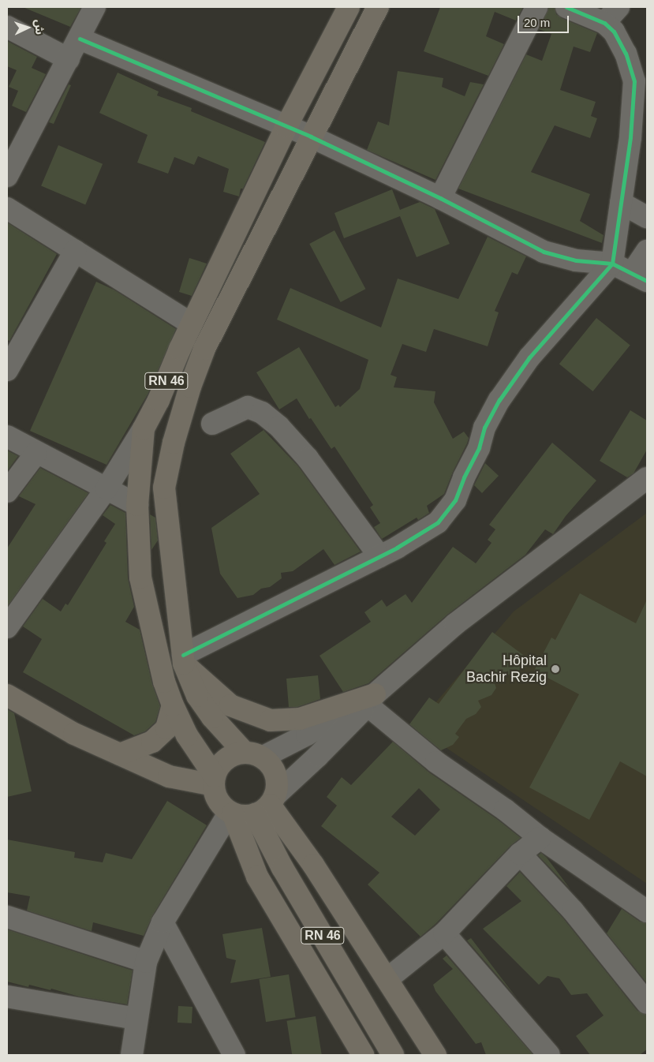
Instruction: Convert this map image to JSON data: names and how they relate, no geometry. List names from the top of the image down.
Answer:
{
  "streets": {
    "main road": ["RN 46"]
  },
  "places": ["Hôpital Bachir Rezig"],
  "scale_bar": "20 m",
  "north": "right"
}
